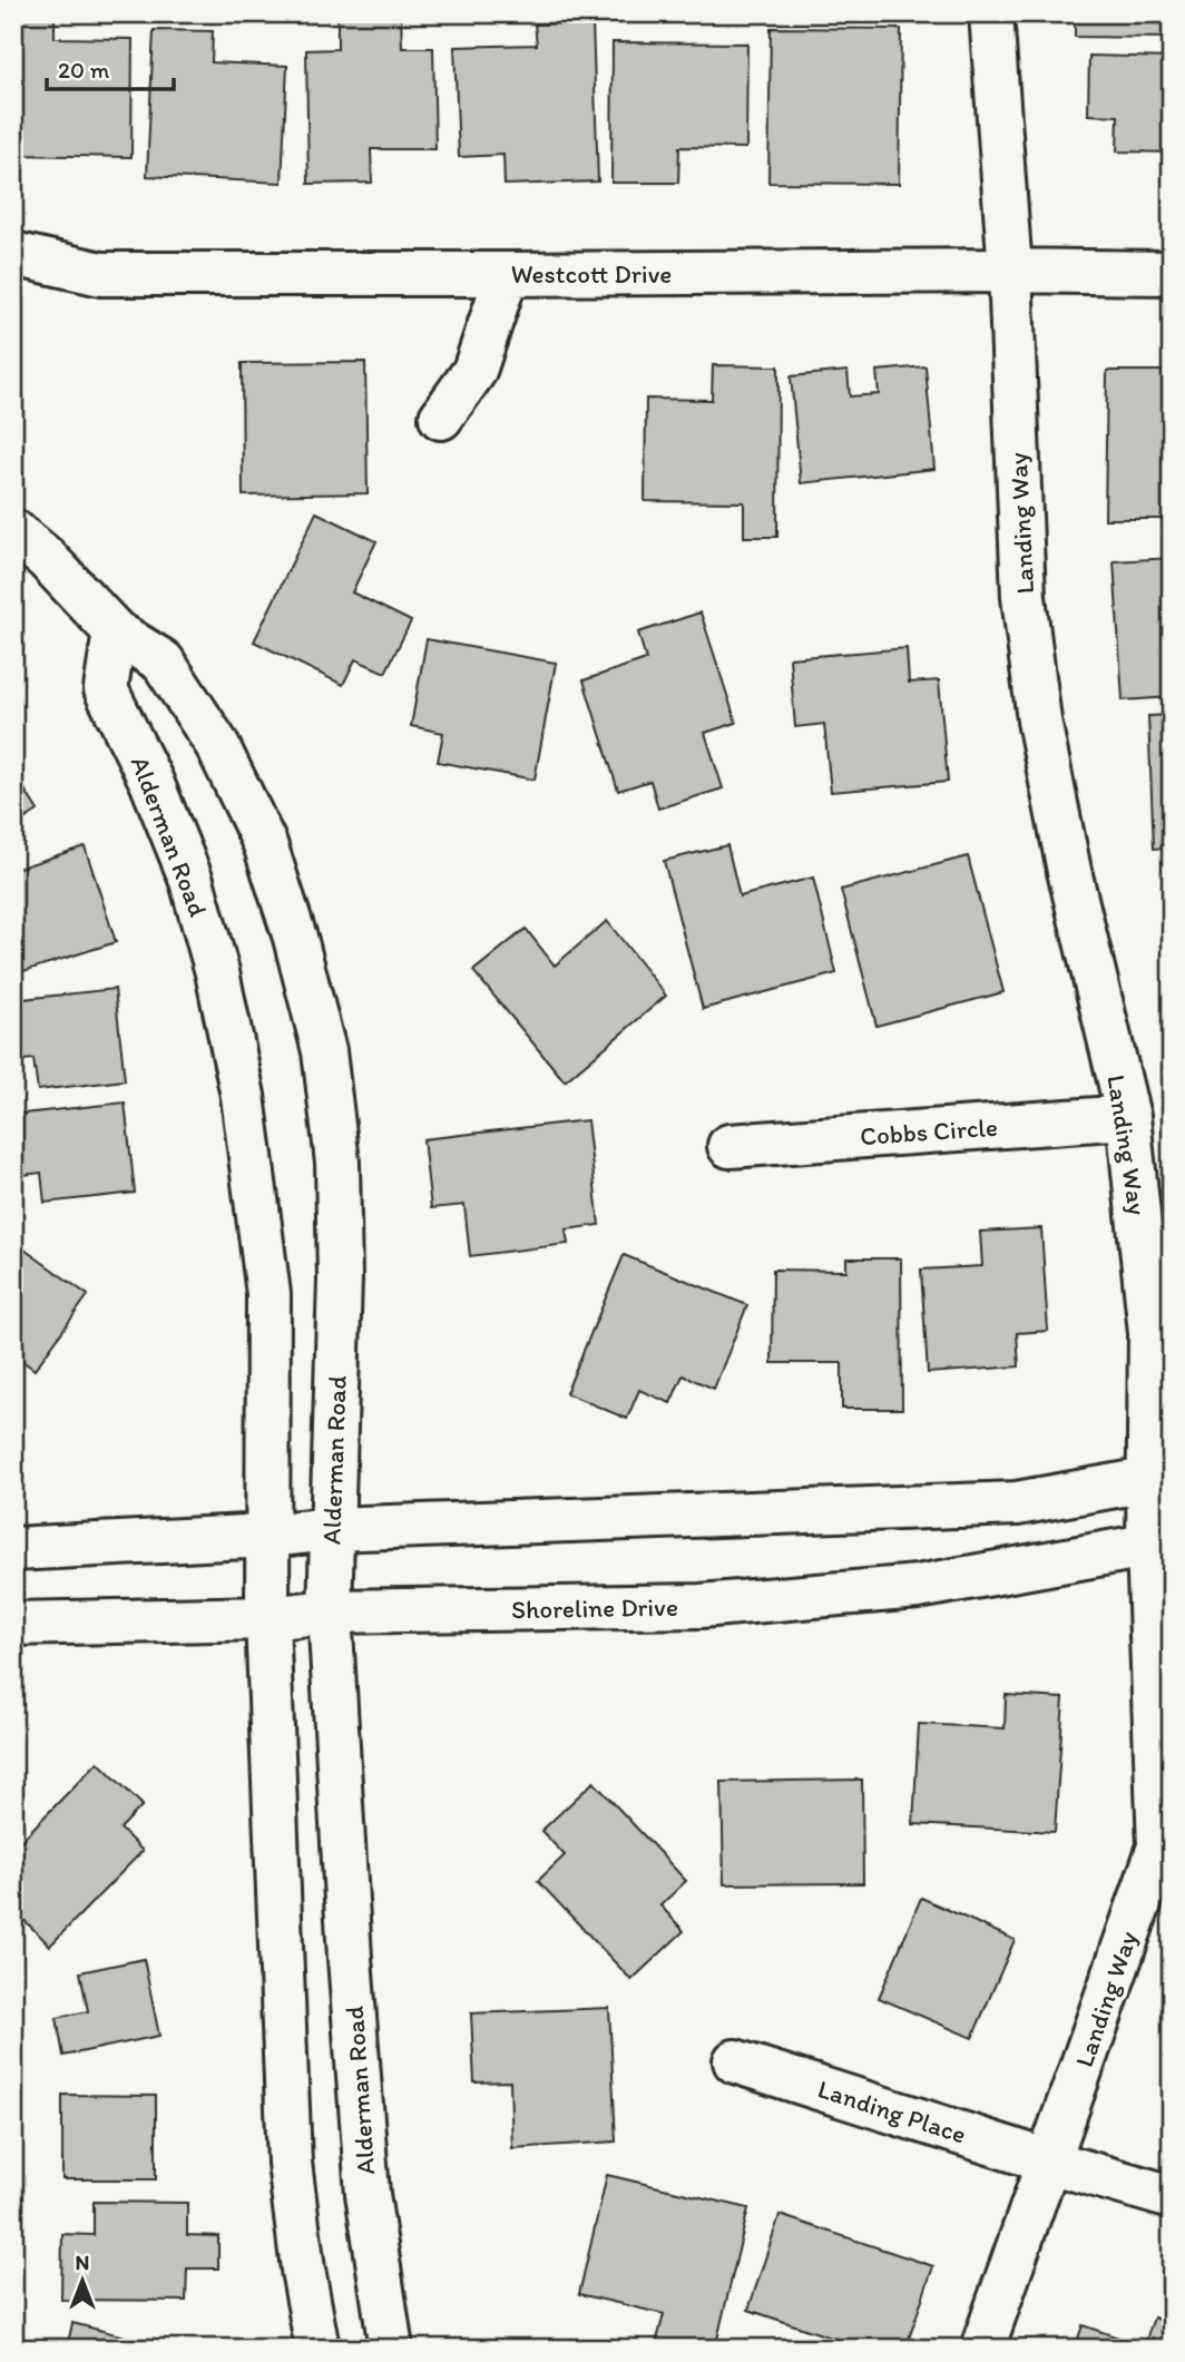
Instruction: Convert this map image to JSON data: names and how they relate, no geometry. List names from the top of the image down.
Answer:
{
  "streets": {
    "street": [
      "Westcott Drive",
      "Landing Way",
      "Alderman Road",
      "Cobbs Circle",
      "Shoreline Drive",
      "Landing Place"
    ]
  },
  "crossings": [
    ["Westcott Drive", "Landing Way"],
    ["Landing Way", "Cobbs Circle"],
    ["Landing Way", "Shoreline Drive"],
    ["Landing Way", "Landing Place"],
    ["Alderman Road", "Shoreline Drive"]
  ],
  "scale_bar": "20 m",
  "north": "top"
}
